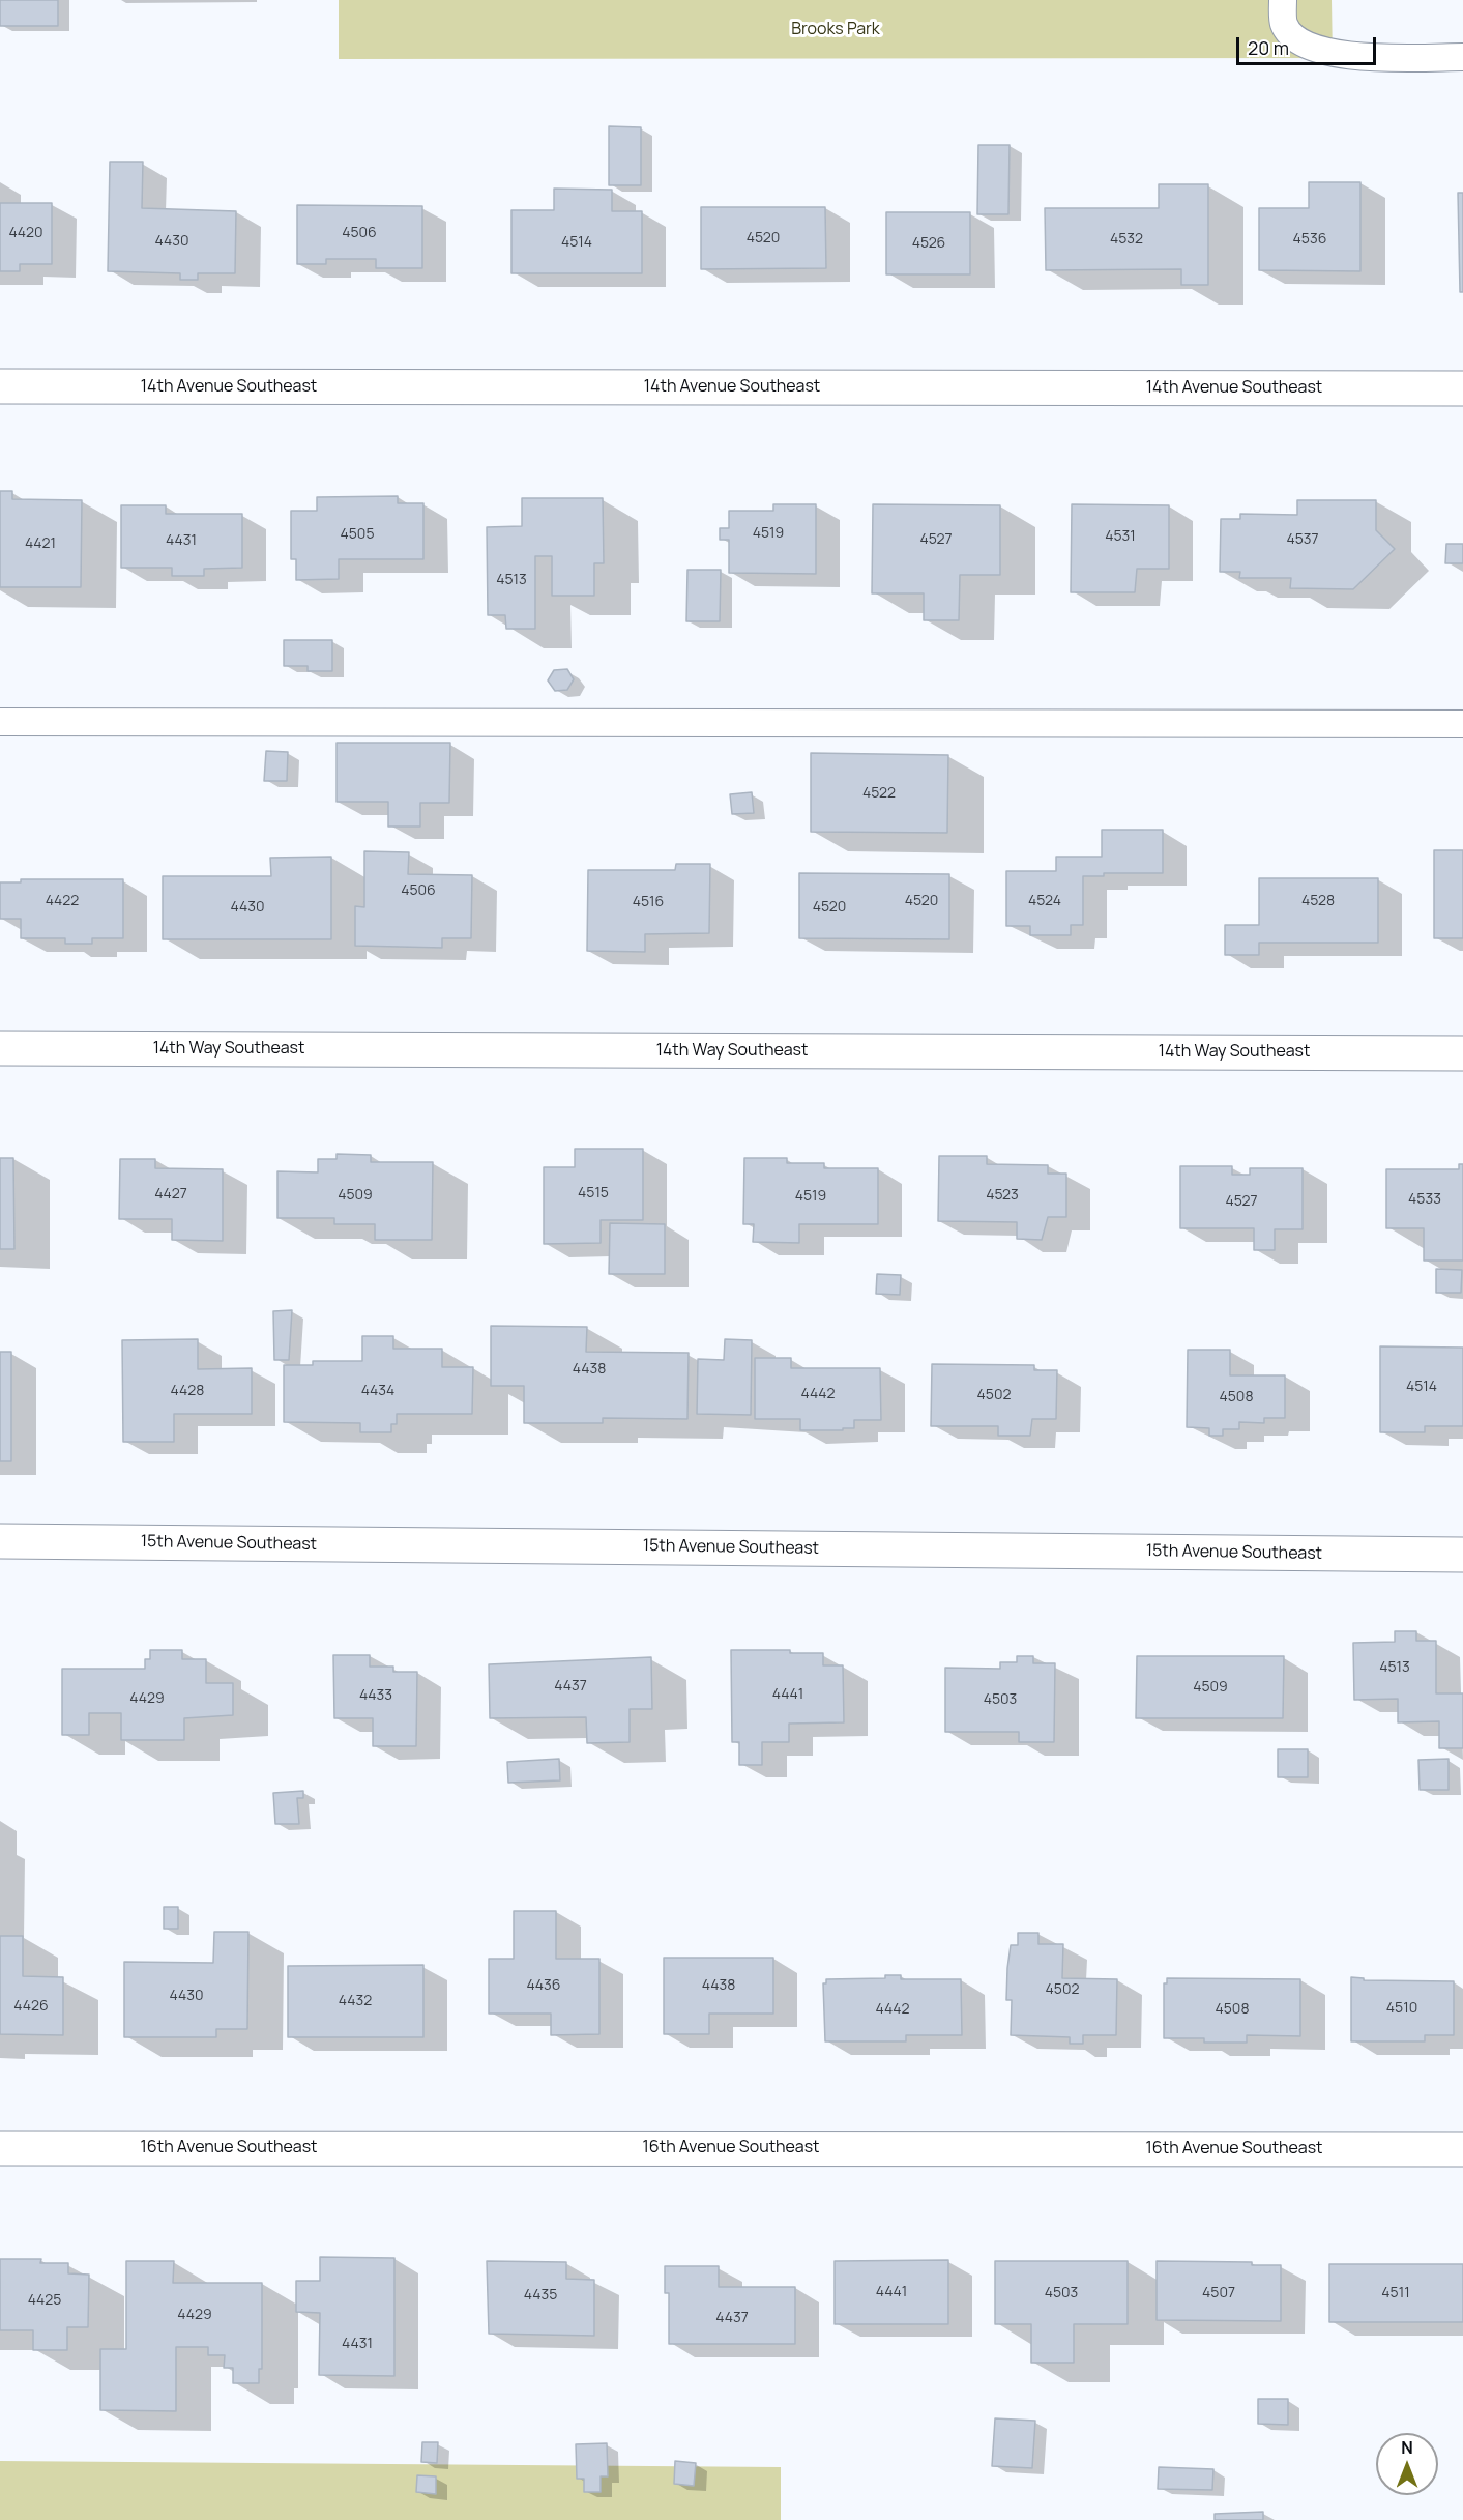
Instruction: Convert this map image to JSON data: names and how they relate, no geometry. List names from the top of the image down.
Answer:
{
  "streets": {
    "street": [
      "14th Avenue Southeast",
      "14th Way Southeast",
      "15th Avenue Southeast",
      "16th Avenue Southeast"
    ]
  },
  "parks": ["Brooks Park"],
  "house_numbers": [
    "4420",
    "4506",
    "4520",
    "4532",
    "4536",
    "4430",
    "4514",
    "4526",
    "4519",
    "4505",
    "4531",
    "4527",
    "4537",
    "4431",
    "4421",
    "4513",
    "4522",
    "4506",
    "4422",
    "4520",
    "4524",
    "4528",
    "4516",
    "4430",
    "4520",
    "4515",
    "4427",
    "4509",
    "4523",
    "4519",
    "4533",
    "4527",
    "4438",
    "4514",
    "4428",
    "4434",
    "4442",
    "4502",
    "4508",
    "4513",
    "4437",
    "4509",
    "4441",
    "4433",
    "4429",
    "4503",
    "4436",
    "4438",
    "4502",
    "4430",
    "4432",
    "4426",
    "4510",
    "4442",
    "4508",
    "4441",
    "4503",
    "4507",
    "4511",
    "4435",
    "4425",
    "4429",
    "4437",
    "4431"
  ],
  "scale_bar": "20 m",
  "north": "top"
}
